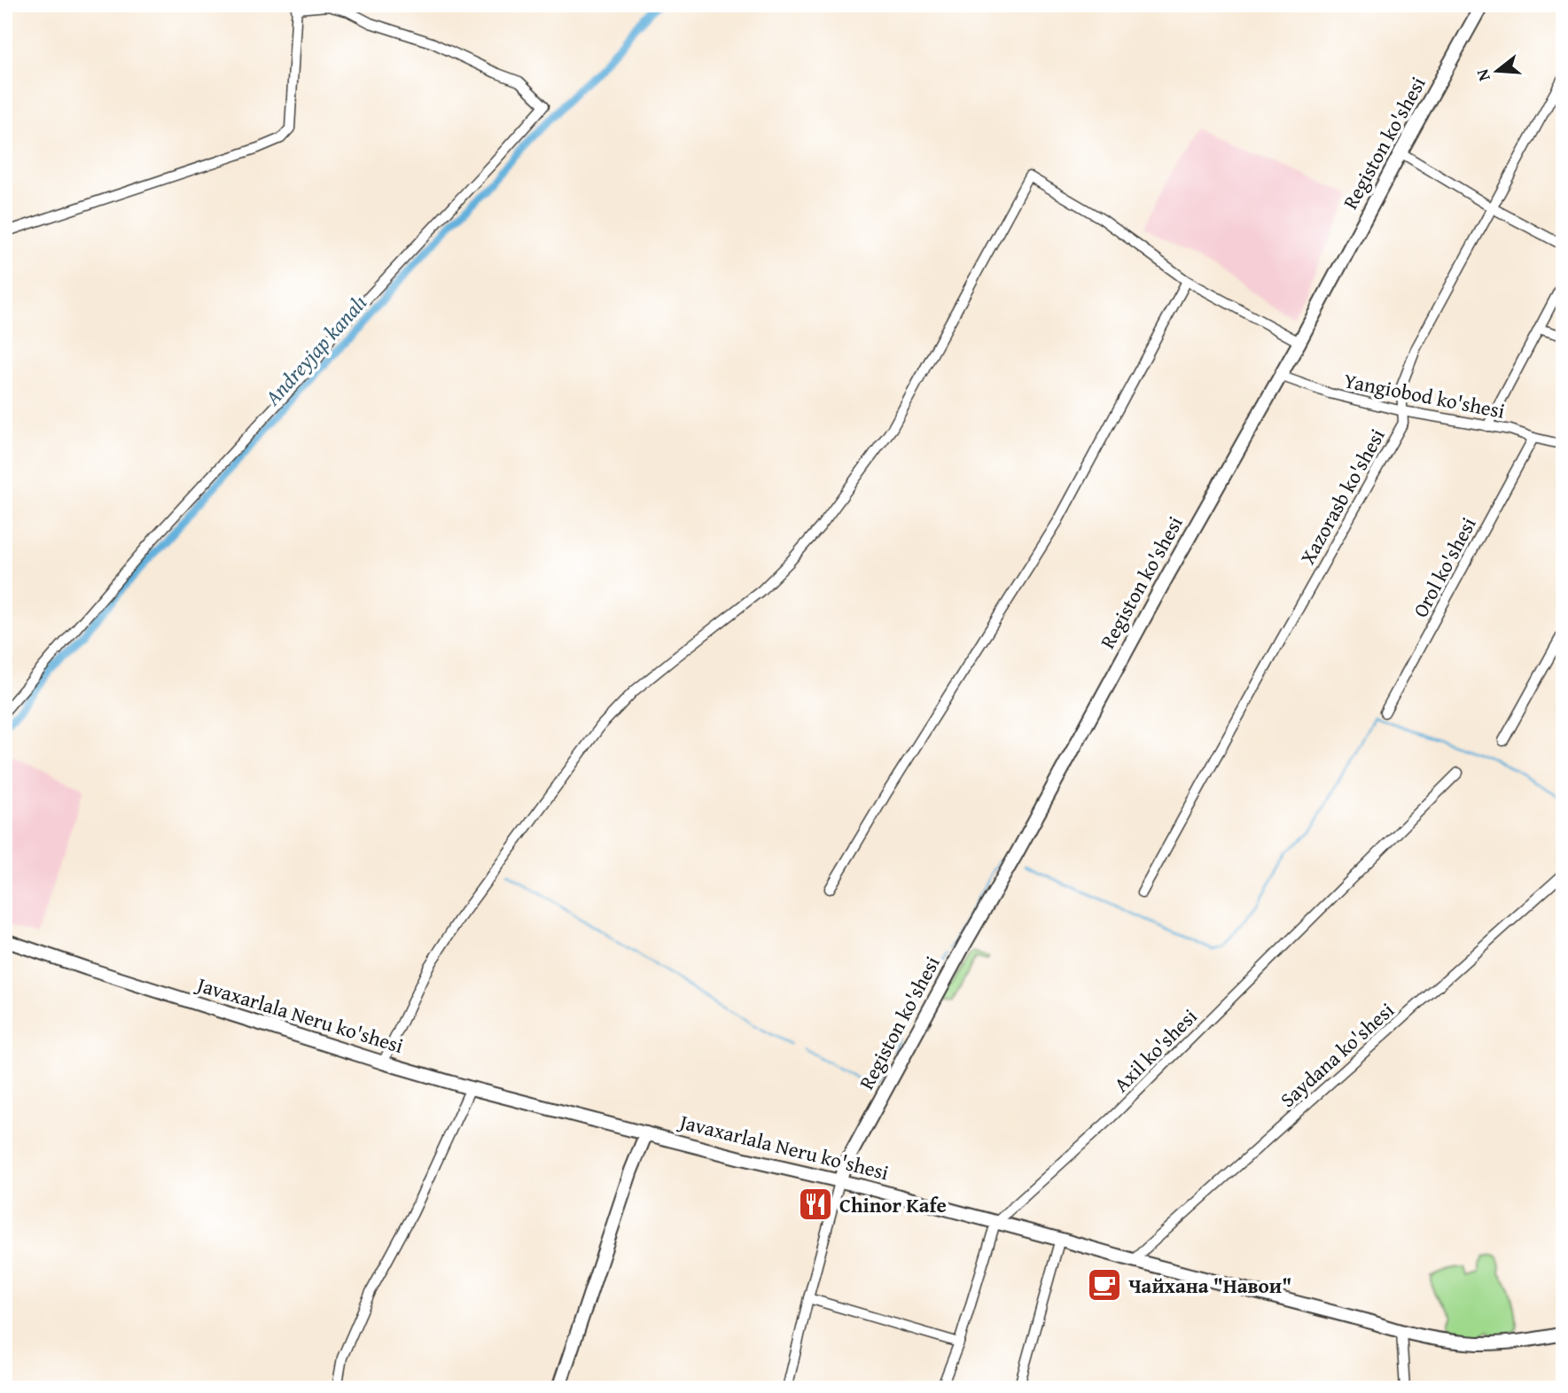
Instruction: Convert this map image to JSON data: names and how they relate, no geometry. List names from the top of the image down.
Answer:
{
  "streets": {
    "street": [
      "Registon ko'shesi",
      "Yangiobod ko'shesi",
      "Xazorasb ko'shesi",
      "Orol ko'shesi",
      "Javaxarlala Neru ko'shesi",
      "Axil ko'shesi",
      "Saydana ko'shesi"
    ]
  },
  "crossings": [
    ["Registon ko'shesi", "Yangiobod ko'shesi"],
    ["Registon ko'shesi", "Javaxarlala Neru ko'shesi"],
    ["Yangiobod ko'shesi", "Xazorasb ko'shesi"],
    ["Yangiobod ko'shesi", "Orol ko'shesi"],
    ["Javaxarlala Neru ko'shesi", "Axil ko'shesi"],
    ["Javaxarlala Neru ko'shesi", "Saydana ko'shesi"]
  ],
  "water": ["Andreyjap kanalı"],
  "places": {
    "restaurant": ["Chinor Kafe"],
    "cafe": ["Чайхана \"Навои\""]
  },
  "north": "left"
}
